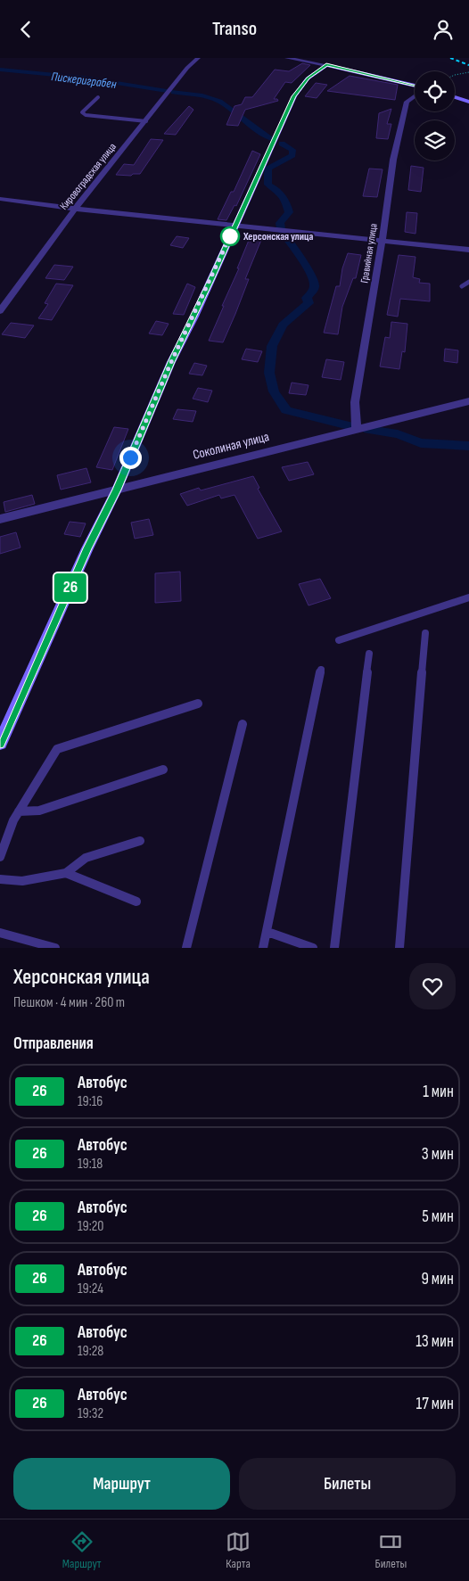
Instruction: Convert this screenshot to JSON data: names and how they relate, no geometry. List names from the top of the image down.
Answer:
{
  "streets": {
    "street": ["Кировоградская улица", "Гравийная улица", "Соколиная улица"]
  },
  "crossings": [
    ["Гравийная улица", "Соколиная улица"]
  ],
  "water": ["Пискериграбен"],
  "places": ["Херсонская улица"],
  "lines": ["bus line 26"],
  "page": {
    "header": "Transo",
    "on_map": "26",
    "heading": [
      ["Херсонская улица", "Пешком · 4 мин · 260 m"],
      "Отправления"
    ],
    "list": [
      {
        "mark": "26",
        "name": "Автобус",
        "note": "19:16",
        "value": "1 мин"
      },
      {
        "mark": "26",
        "name": "Автобус",
        "note": "19:18",
        "value": "3 мин"
      },
      {
        "mark": "26",
        "name": "Автобус",
        "note": "19:20",
        "value": "5 мин"
      },
      {
        "mark": "26",
        "name": "Автобус",
        "note": "19:24",
        "value": "9 мин"
      },
      {
        "mark": "26",
        "name": "Автобус",
        "note": "19:28",
        "value": "13 мин"
      },
      {
        "mark": "26",
        "name": "Автобус",
        "note": "19:32",
        "value": "17 мин"
      }
    ],
    "buttons": ["Маршрут", "Билеты"],
    "tabs": ["Маршрут", "Карта", "Билеты"]
  }
}
